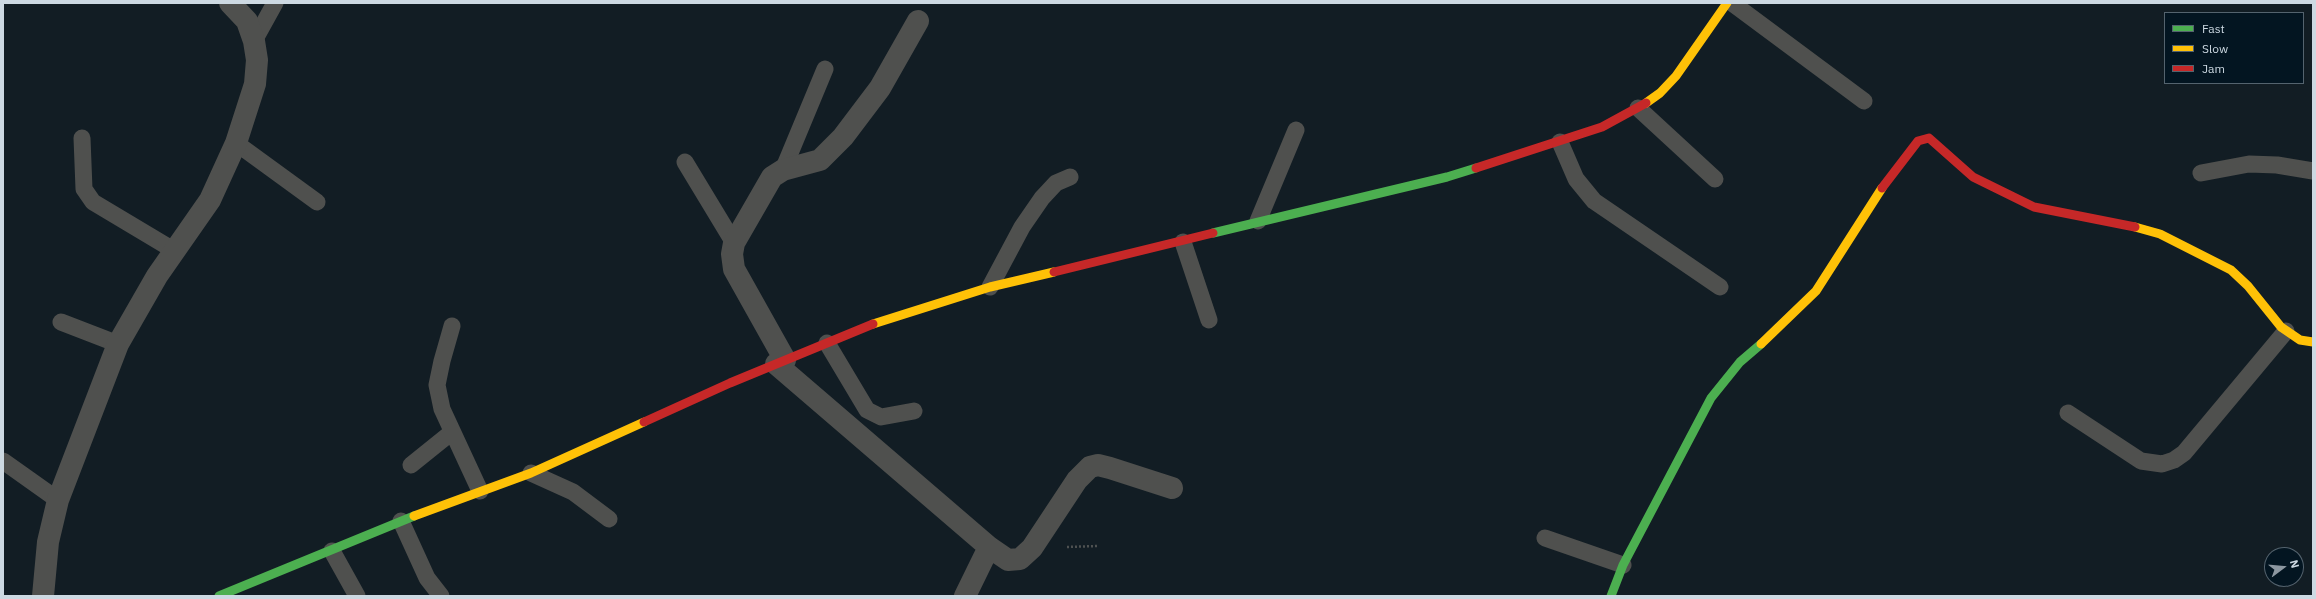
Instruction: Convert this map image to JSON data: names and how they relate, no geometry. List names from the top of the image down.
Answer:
{
  "legend": ["Fast", "Slow", "Jam"],
  "north": "right"
}
